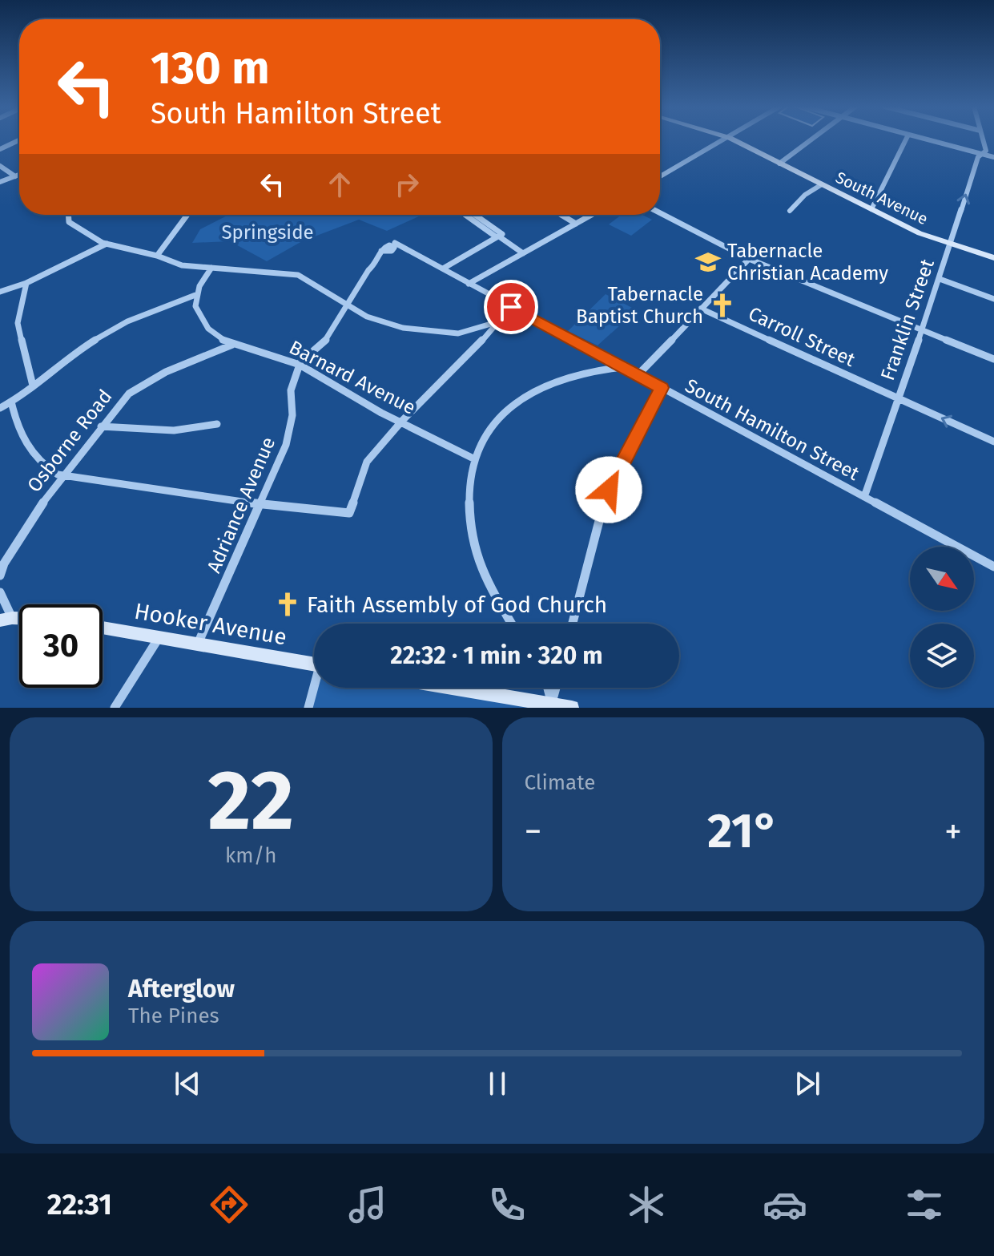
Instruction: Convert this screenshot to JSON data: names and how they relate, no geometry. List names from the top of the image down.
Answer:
{
  "streets": {
    "street": [
      "South Avenue",
      "Franklin Street",
      "Carroll Street",
      "Barnard Avenue",
      "South Hamilton Street",
      "Osborne Road",
      "Adriance Avenue",
      "Hooker Avenue"
    ]
  },
  "crossings": [
    ["South Avenue", "Franklin Street"],
    ["Franklin Street", "Carroll Street"],
    ["Franklin Street", "South Hamilton Street"],
    ["Barnard Avenue", "Osborne Road"],
    ["Barnard Avenue", "Adriance Avenue"],
    ["Adriance Avenue", "Hooker Avenue"]
  ],
  "parks": ["Springside"],
  "places": {
    "school or university": ["Tabernacle Christian Academy"],
    "church": ["Tabernacle Baptist Church", "Faith Assembly of God Church"]
  },
  "north": "bottom right",
  "page": {
    "turn": ["130 m", "South Hamilton Street"],
    "limit": "30",
    "trip": "22:32 · 1 min · 320 m",
    "tile": [
      ["22", "km/h"],
      "Climate"
    ],
    "heat": ["−", "21°", "+"],
    "song": ["Afterglow", "The Pines"],
    "tabs": "22:31"
  }
}
